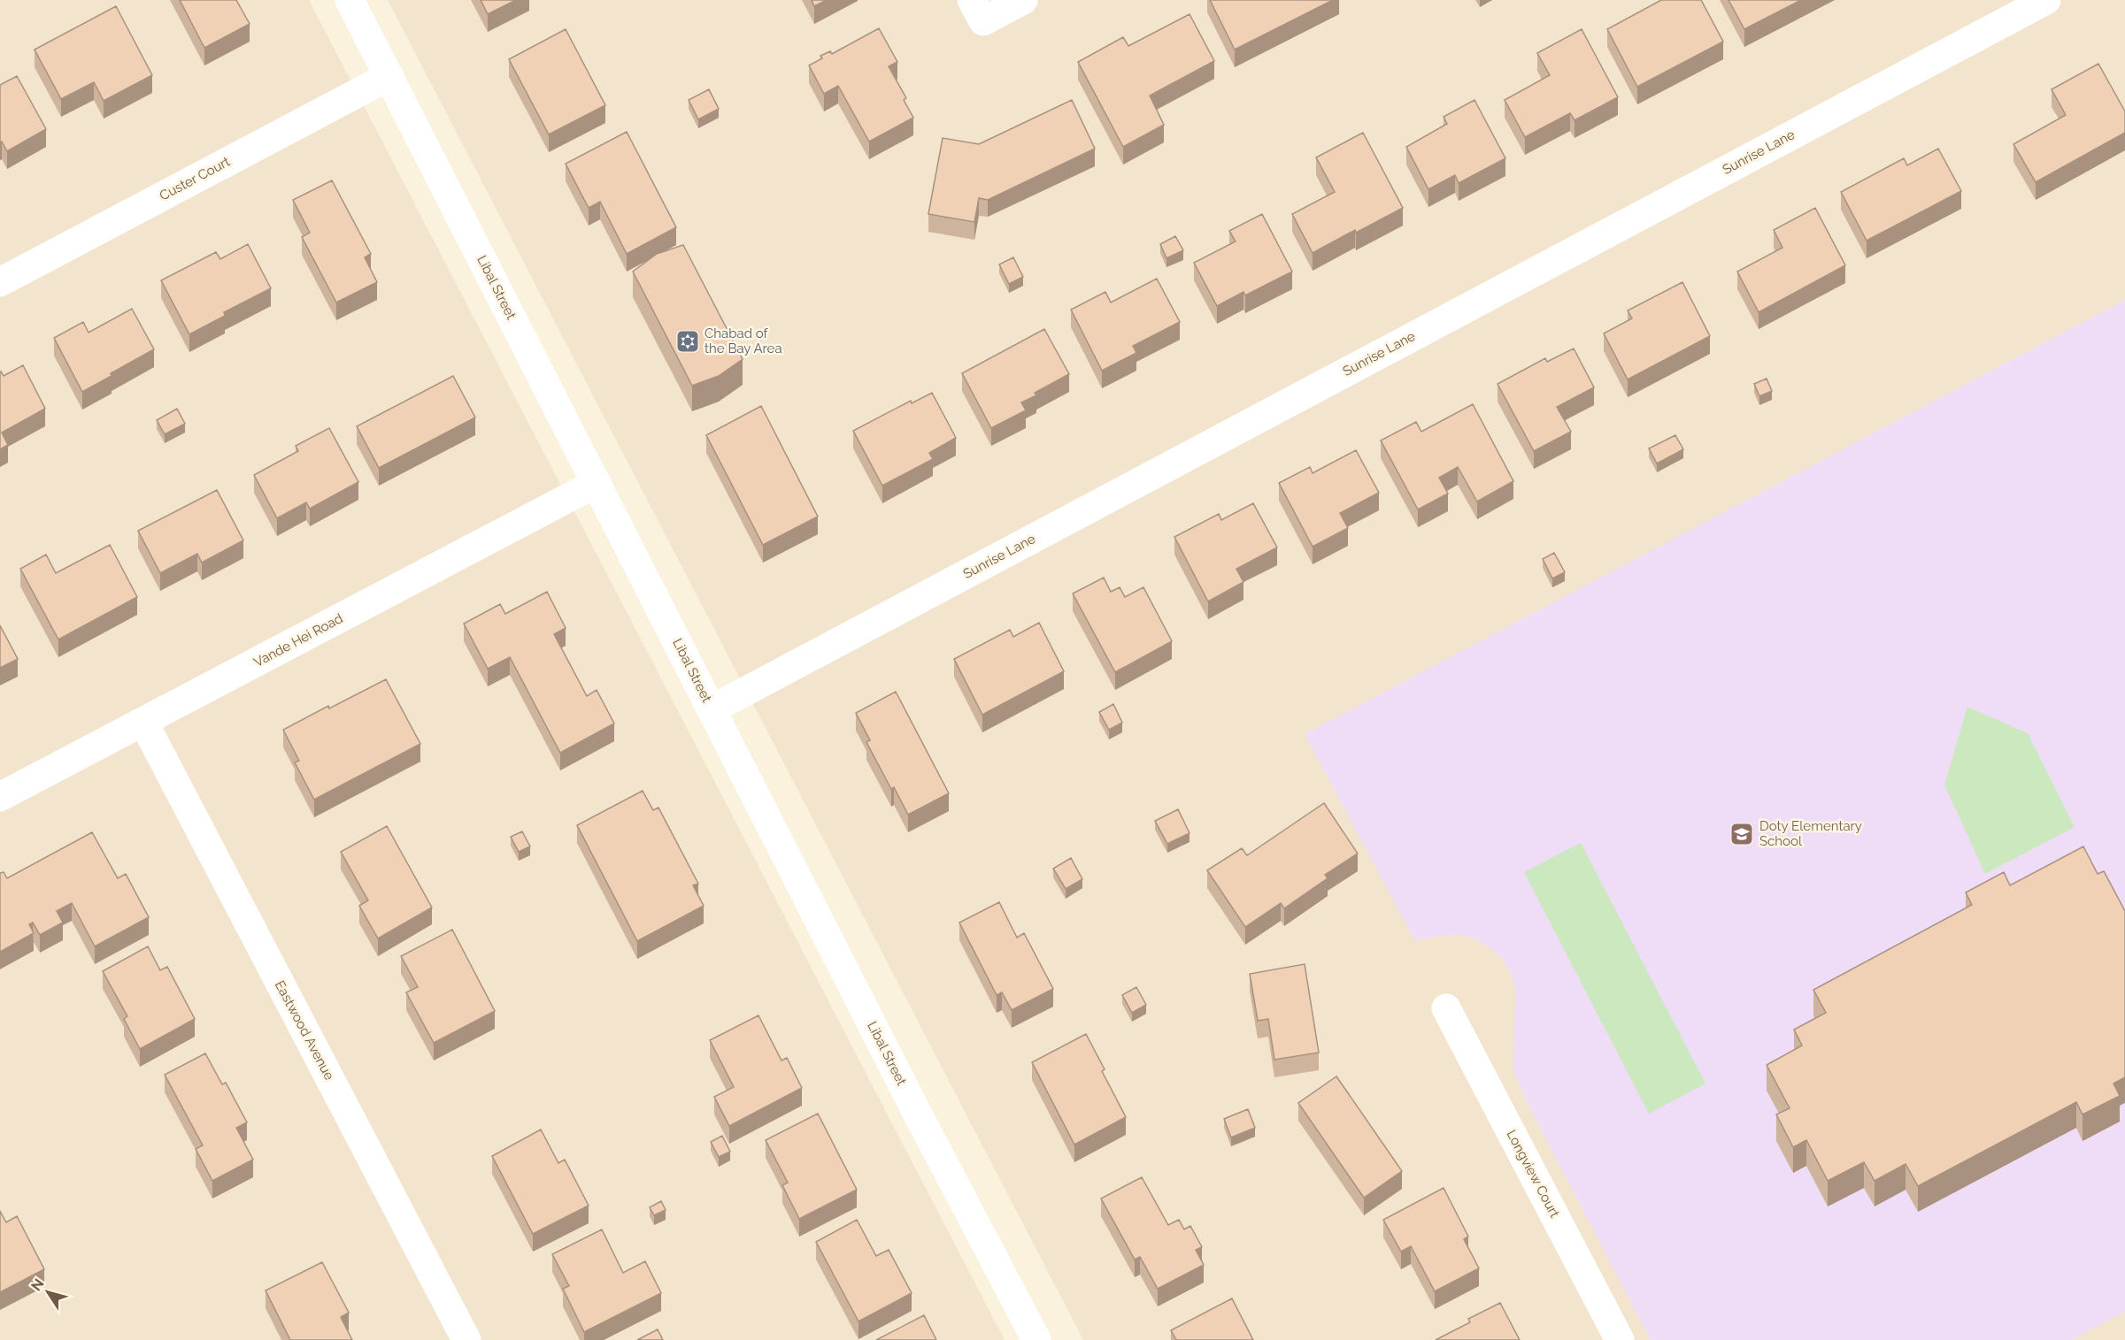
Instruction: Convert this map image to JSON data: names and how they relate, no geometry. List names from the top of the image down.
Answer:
{
  "streets": {
    "street": [
      "Sunrise Lane",
      "Custer Court",
      "Libal Street",
      "Vande Hei Road",
      "Eastwood Avenue",
      "Longview Court"
    ]
  },
  "crossings": [
    ["Sunrise Lane", "Libal Street"],
    ["Custer Court", "Libal Street"],
    ["Libal Street", "Vande Hei Road"],
    ["Vande Hei Road", "Eastwood Avenue"]
  ],
  "places": {
    "synagogue": ["Chabad of the Bay Area"],
    "school or university": ["Doty Elementary School"]
  },
  "north": "top left"
}
